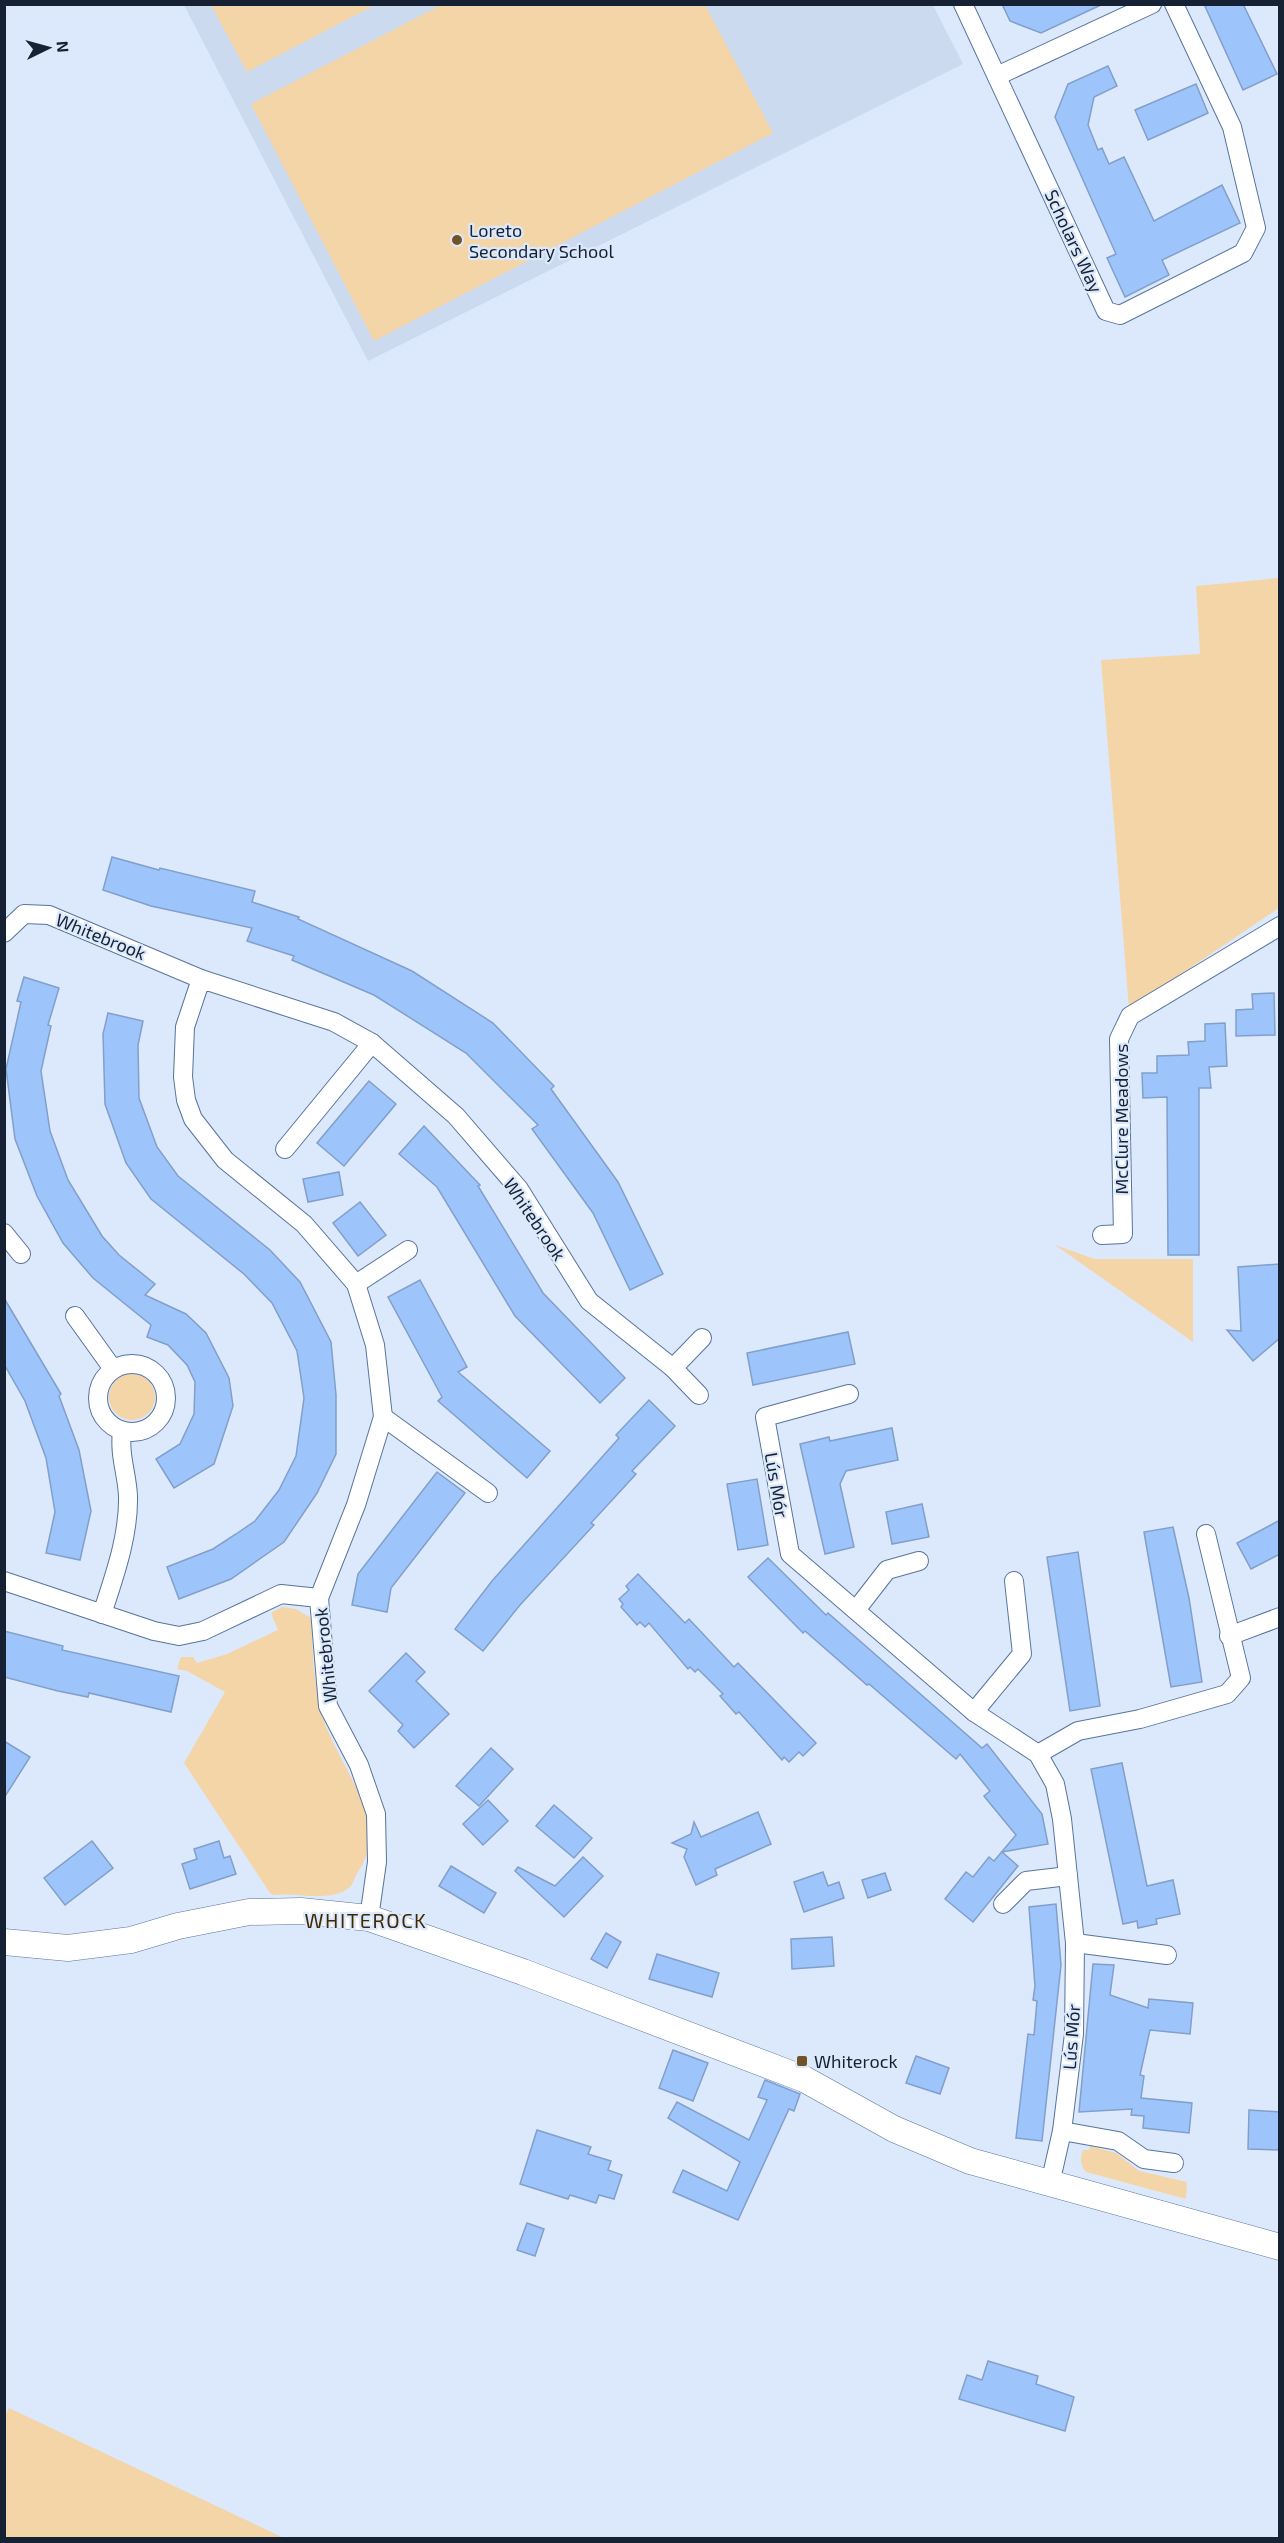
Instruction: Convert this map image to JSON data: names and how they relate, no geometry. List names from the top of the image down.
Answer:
{
  "streets": {
    "street": [
      "Scholars Way",
      "Whitebrook",
      "McClure Meadows",
      "Lús Mór"
    ]
  },
  "districts": ["WHITEROCK"],
  "places": {
    "other": ["Loreto Secondary School"],
    "transit": ["Whiterock"]
  },
  "north": "right"
}
